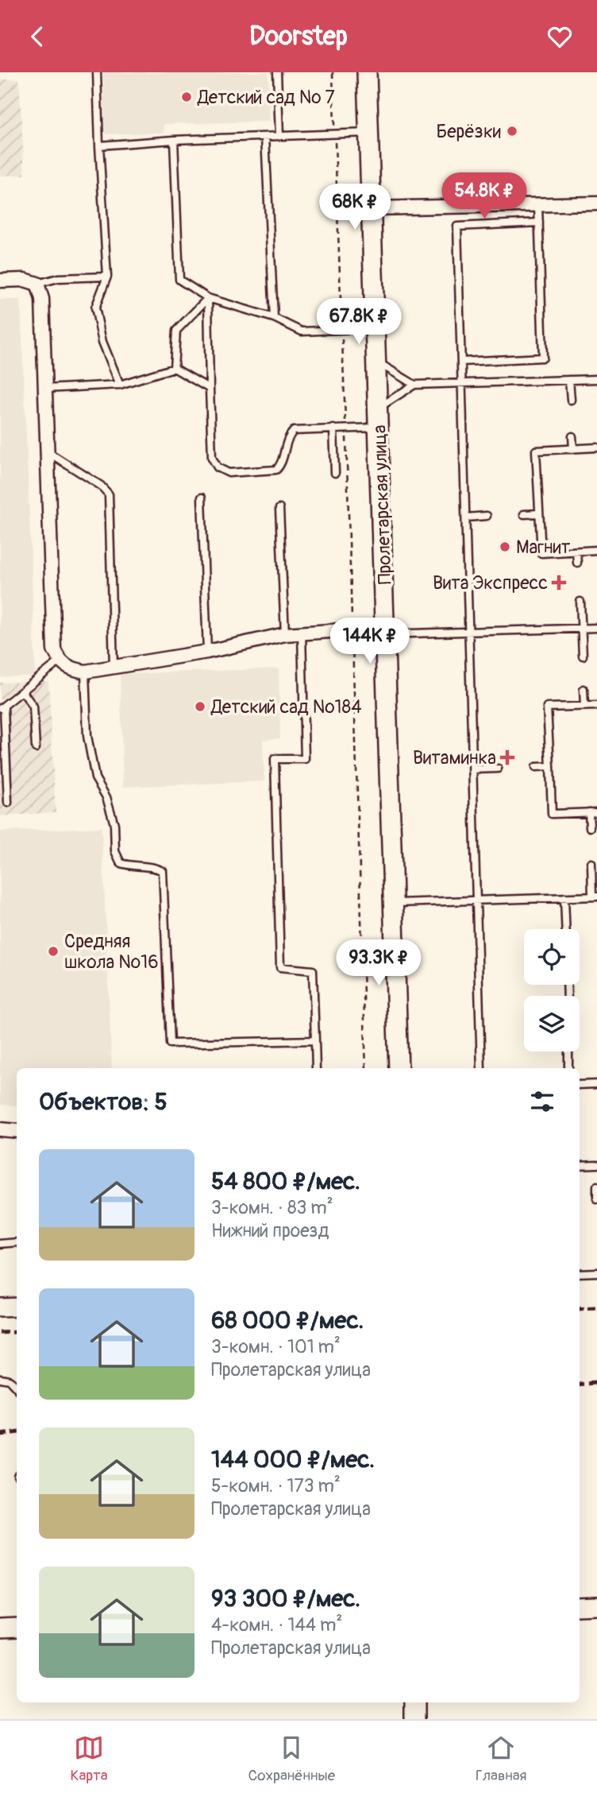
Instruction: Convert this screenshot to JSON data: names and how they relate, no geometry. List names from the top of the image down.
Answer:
{
  "streets": {
    "main road": ["Пролетарская улица"]
  },
  "places": {
    "other": [
      "Детский сад № 7",
      "Берёзки",
      "Магнит",
      "Детский сад №184",
      "Средняя школа №16"
    ],
    "health": ["Вита Экспресс", "Витаминка"]
  },
  "page": {
    "header": "Doorstep",
    "price": [
      "54.8K ₽",
      "68K ₽",
      "67.8K ₽",
      "144K ₽",
      "93.3K ₽"
    ],
    "heading": "Объектов: 5",
    "list": [
      {
        "name": "54 800 ₽/мес.",
        "note": "3-комн. · 83 m² · Нижний проезд"
      },
      {
        "name": "68 000 ₽/мес.",
        "note": "3-комн. · 101 m² · Пролетарская улица"
      },
      {
        "name": "144 000 ₽/мес.",
        "note": "5-комн. · 173 m² · Пролетарская улица"
      },
      {
        "name": "93 300 ₽/мес.",
        "note": "4-комн. · 144 m² · Пролетарская улица"
      }
    ],
    "tabs": ["Карта", "Сохранённые", "Главная"]
  }
}
